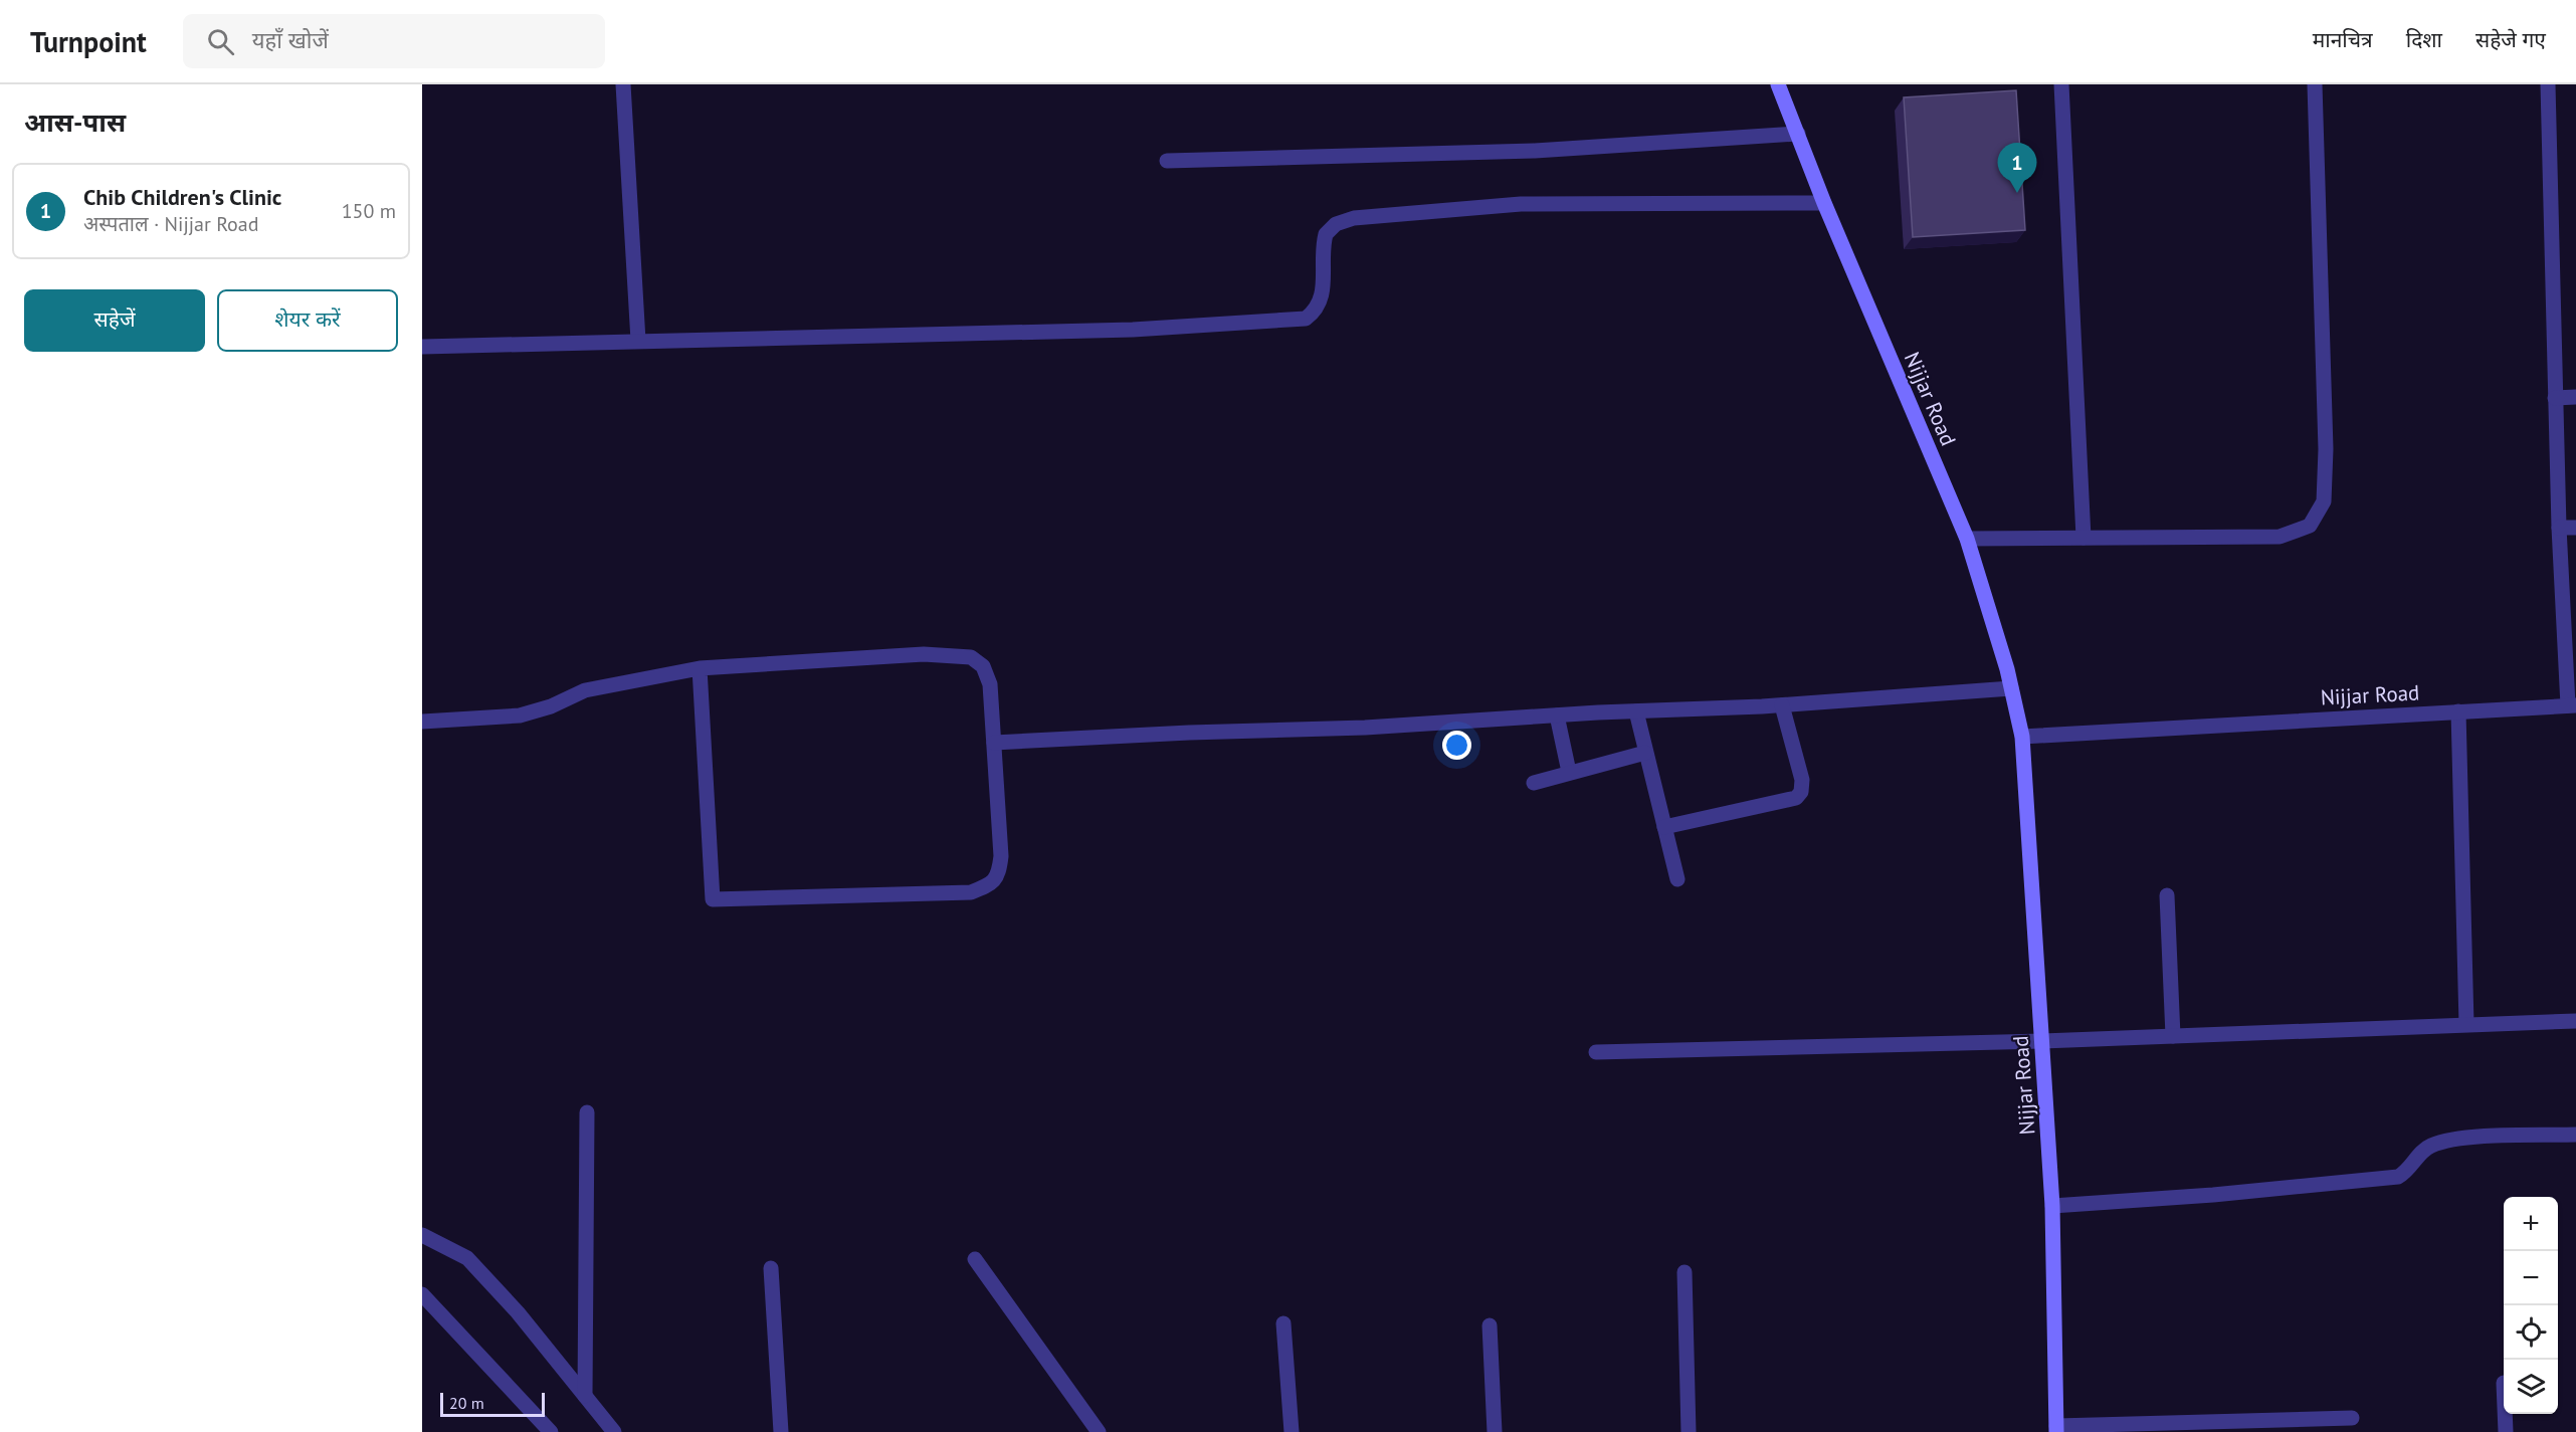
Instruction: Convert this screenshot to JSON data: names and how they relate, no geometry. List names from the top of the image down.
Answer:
{
  "streets": {
    "street": ["Nijjar Road"]
  },
  "scale_bar": "20 m",
  "page": {
    "header": "Turnpoint",
    "search": "यहाँ खोजें",
    "nav": ["मानचित्र", "दिशा", "सहेजे गए"],
    "heading": "आस-पास",
    "pins": "1",
    "list": [
      {
        "mark": "1",
        "name": "Chib Children's Clinic",
        "note": "अस्पताल · Nijjar Road",
        "value": "150 m"
      }
    ],
    "buttons": ["सहेजें", "शेयर करें"],
    "map_buttons": ["+", "−"],
    "scale": "20 m"
  }
}
